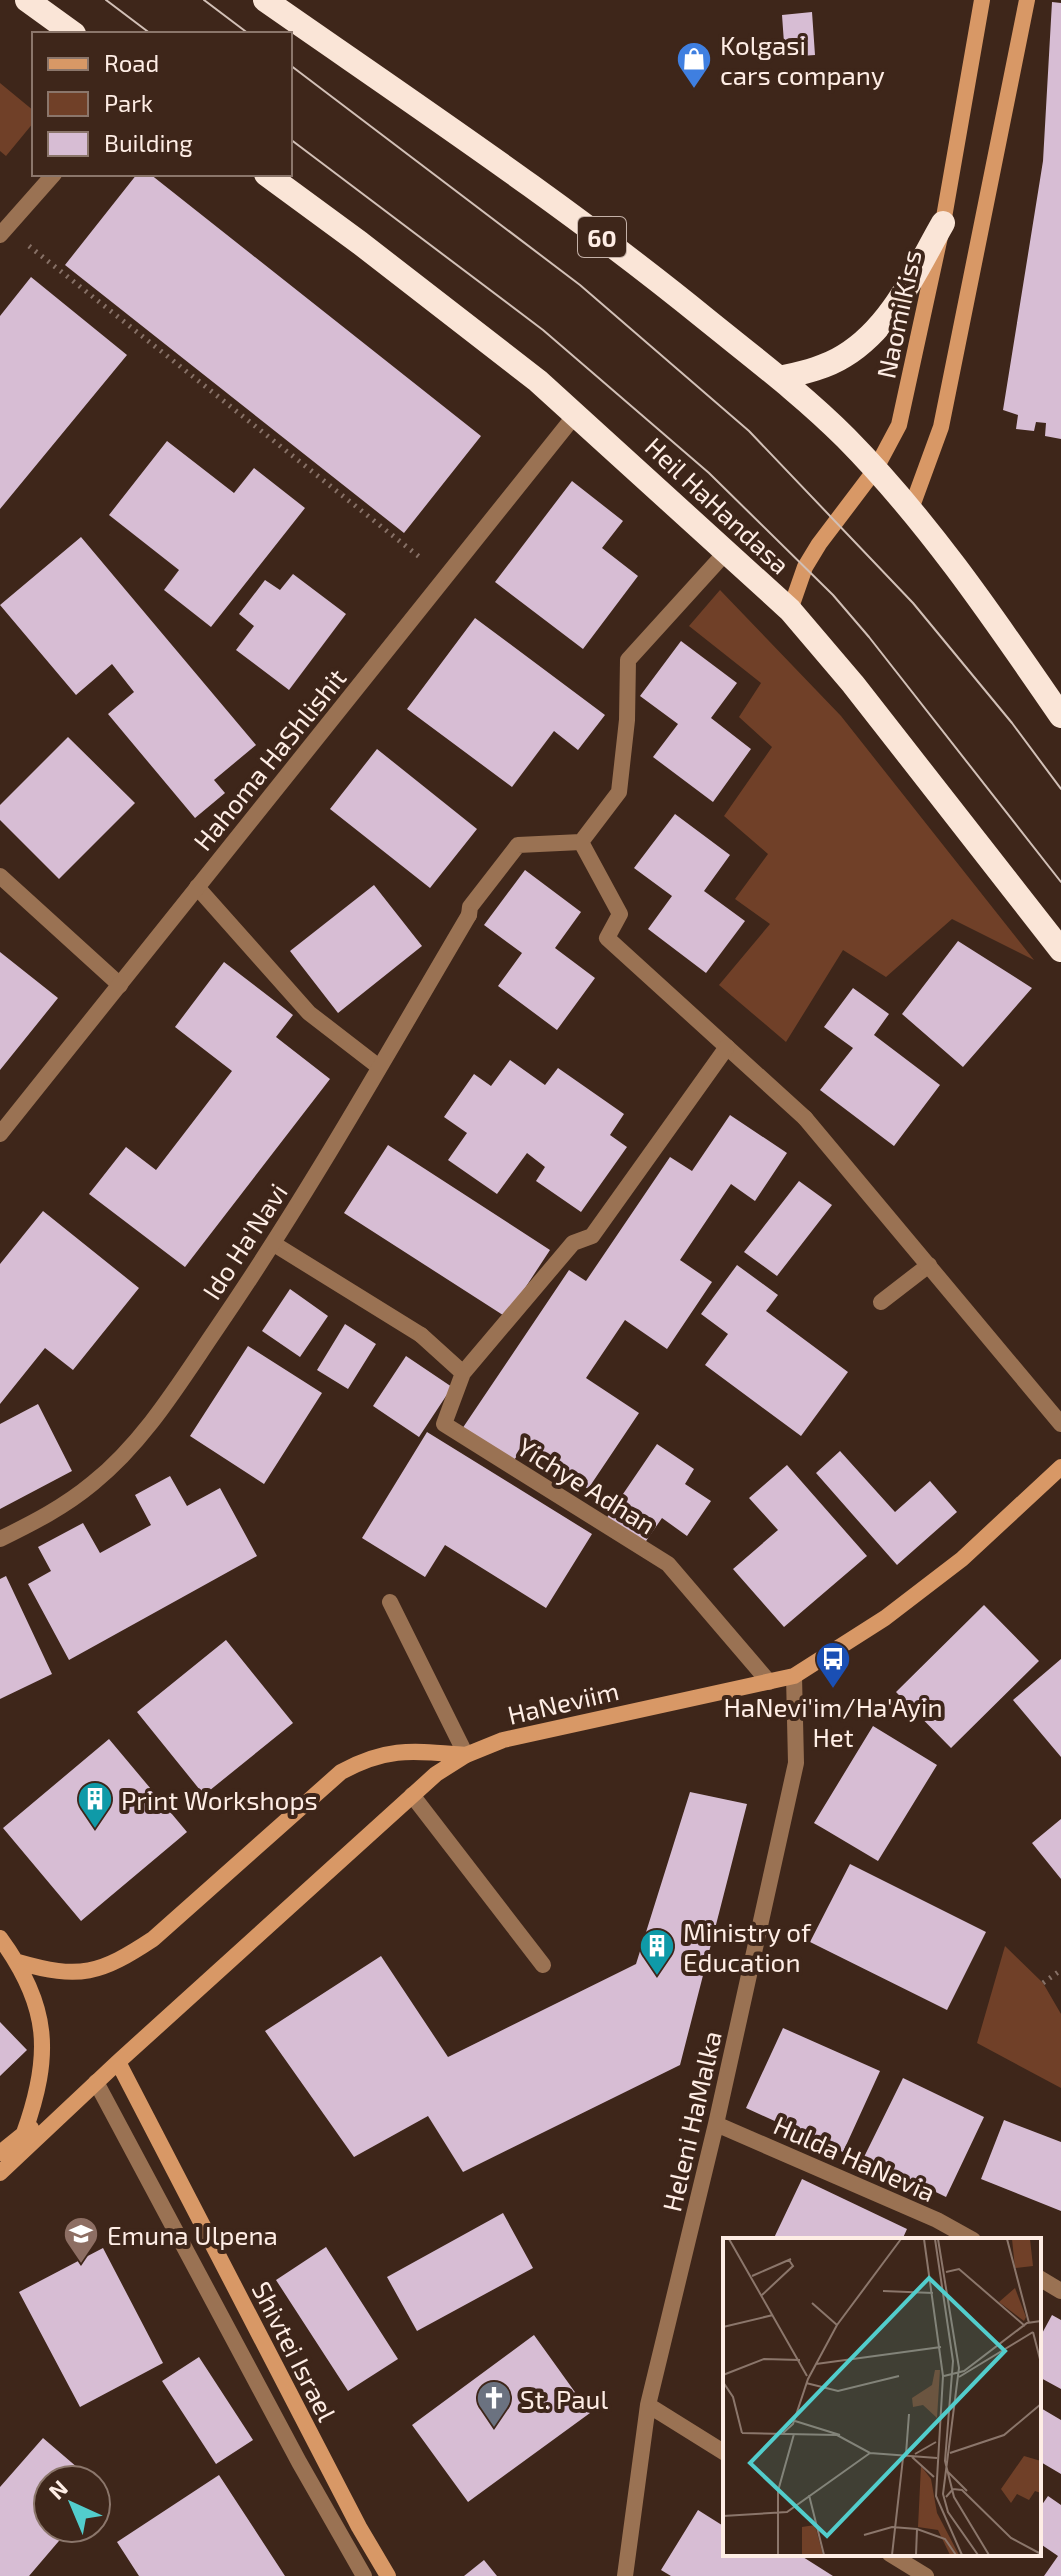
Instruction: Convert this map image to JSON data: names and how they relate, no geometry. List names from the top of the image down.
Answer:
{
  "streets": {
    "highway": ["60", "Heil HaHandasa"],
    "street": [
      "Naomi Kiss",
      "Hahoma HaShlishit",
      "Ido Ha'Navi",
      "Yichye Adhan",
      "HaNeviim",
      "Heleni HaMalka",
      "Hulda HaNevia",
      "Shivtei Israel"
    ]
  },
  "crossings": [
    ["60", "Naomi Kiss"],
    ["Naomi Kiss", "Heil HaHandasa"],
    ["Heil HaHandasa", "Hahoma HaShlishit"],
    ["Yichye Adhan", "HaNeviim"],
    ["HaNeviim", "Heleni HaMalka"],
    ["HaNeviim", "Shivtei Israel"],
    ["Heleni HaMalka", "Hulda HaNevia"]
  ],
  "places": {
    "shop": ["Kolgasi cars company"],
    "bus stop": ["HaNevi'im/Ha'Ayin Het"],
    "building": ["Print Workshops", "Ministry of Education"],
    "school or university": ["Emuna Ulpena"],
    "church": ["St. Paul"]
  },
  "legend": ["Road", "Park", "Building"],
  "north": "top left"
}
